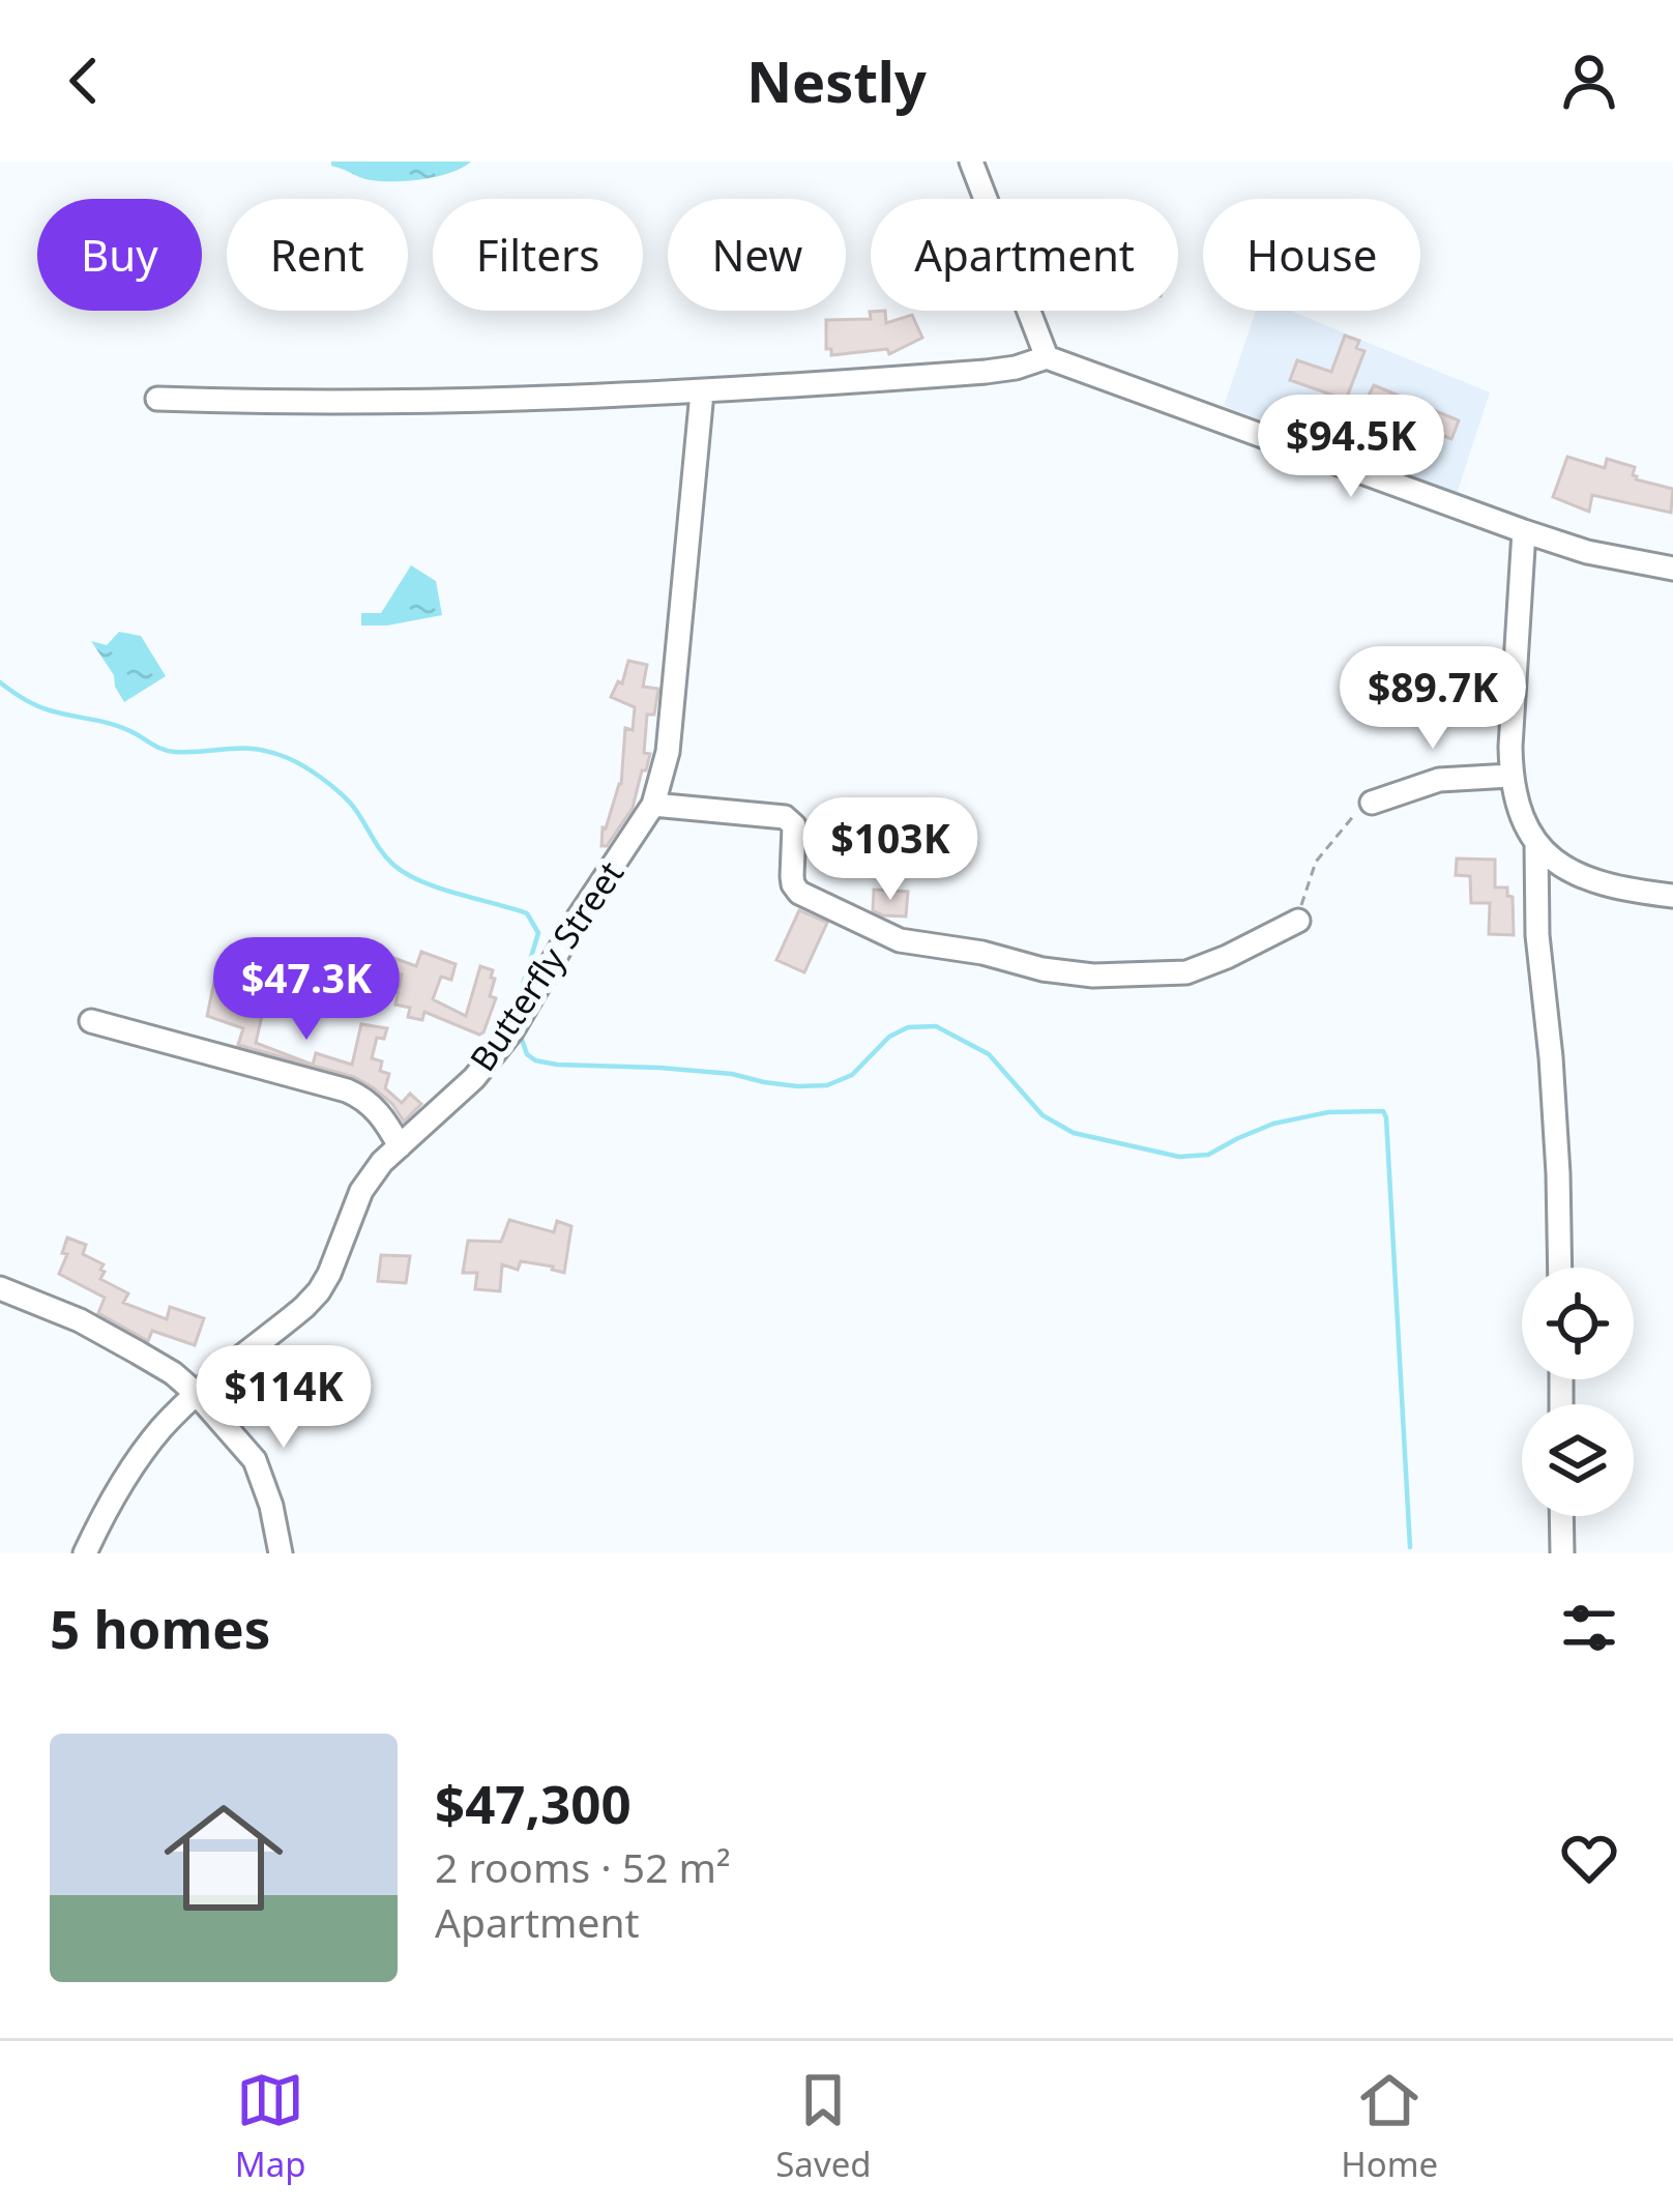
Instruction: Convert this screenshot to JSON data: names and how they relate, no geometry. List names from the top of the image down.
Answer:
{
  "streets": {
    "street": ["Butterfly Street"]
  },
  "page": {
    "header": "Nestly",
    "chip": [
      "Buy",
      "Rent",
      "Filters",
      "New",
      "Apartment",
      "House"
    ],
    "price": [
      "$94.5K",
      "$89.7K",
      "$103K",
      "$47.3K",
      "$114K"
    ],
    "heading": "5 homes",
    "list": [
      {
        "name": "$47,300",
        "note": "2 rooms · 52 m² · Apartment"
      }
    ],
    "tabs": ["Map", "Saved", "Home"]
  }
}
